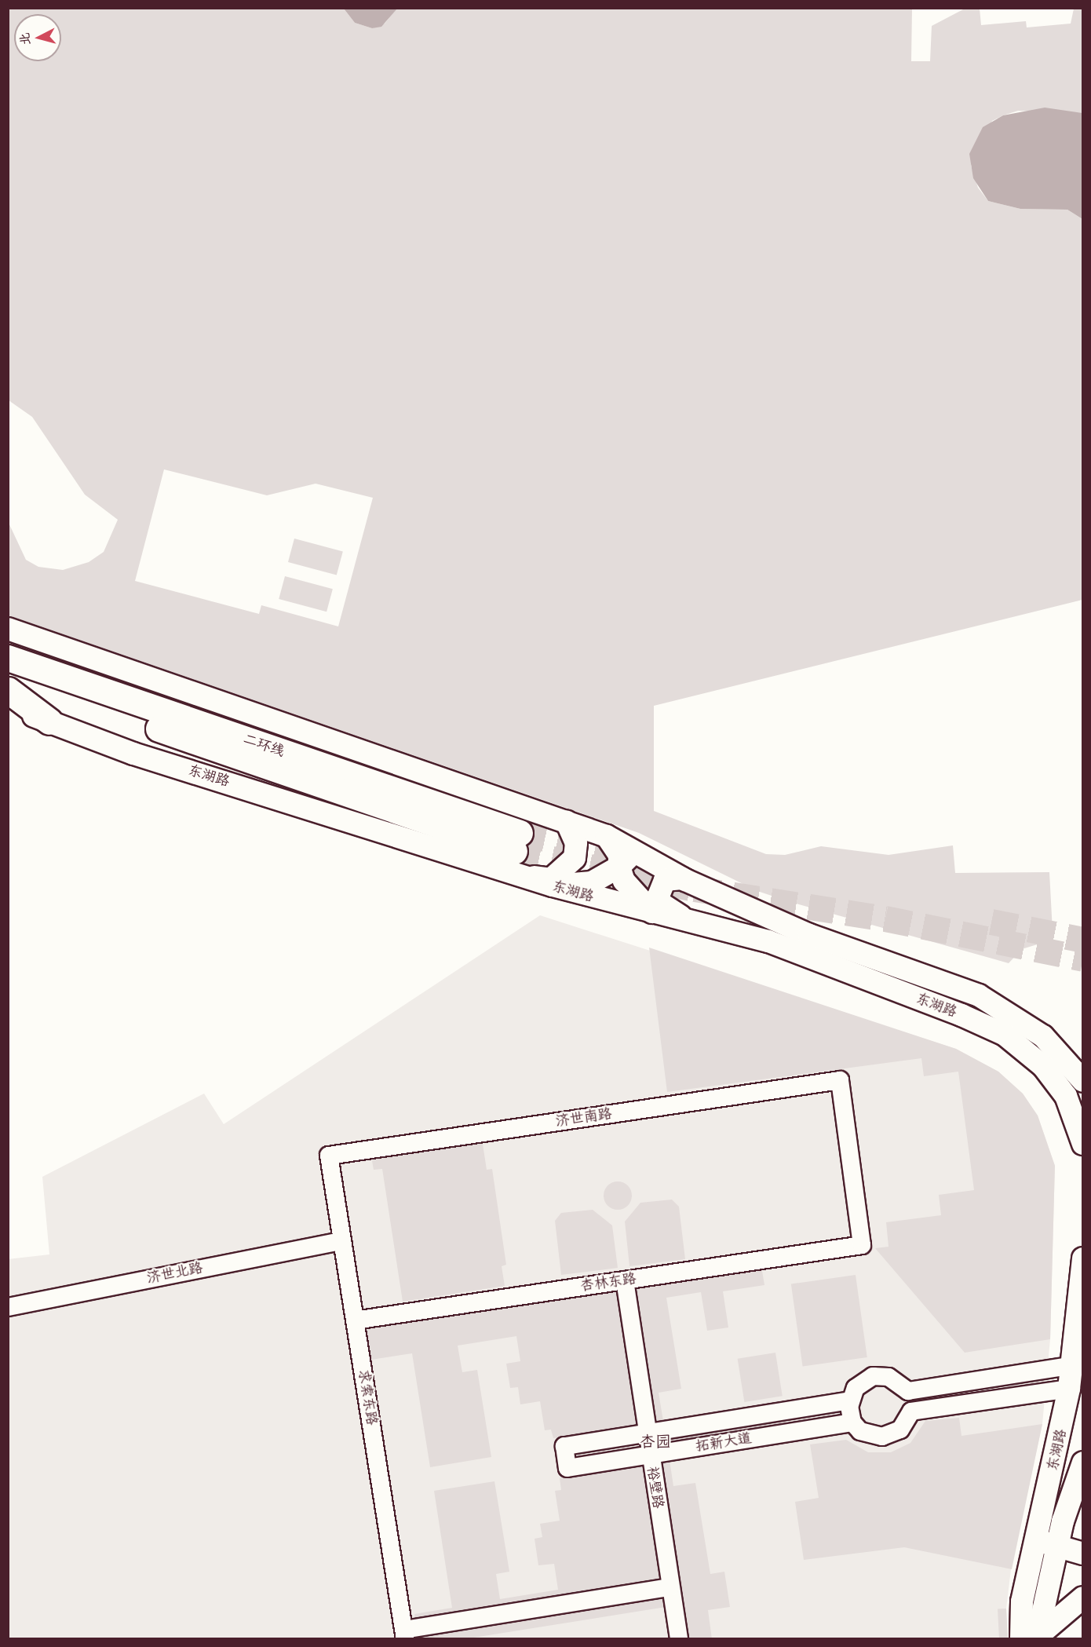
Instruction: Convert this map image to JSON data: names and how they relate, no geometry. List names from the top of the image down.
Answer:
{
  "streets": {
    "highway": ["二环线"],
    "main road": ["东湖路"],
    "street": [
      "济世南路",
      "济世北路",
      "杏林东路",
      "求索东路",
      "拓新大道",
      "裕壁路"
    ]
  },
  "crossings": [
    ["二环线", "东湖路"],
    ["济世南路", "杏林东路"],
    ["济世南路", "求索东路"],
    ["济世北路", "求索东路"],
    ["杏林东路", "求索东路"],
    ["杏林东路", "裕壁路"],
    ["拓新大道", "裕壁路"]
  ],
  "districts": ["杏园"],
  "north": "left"
}
